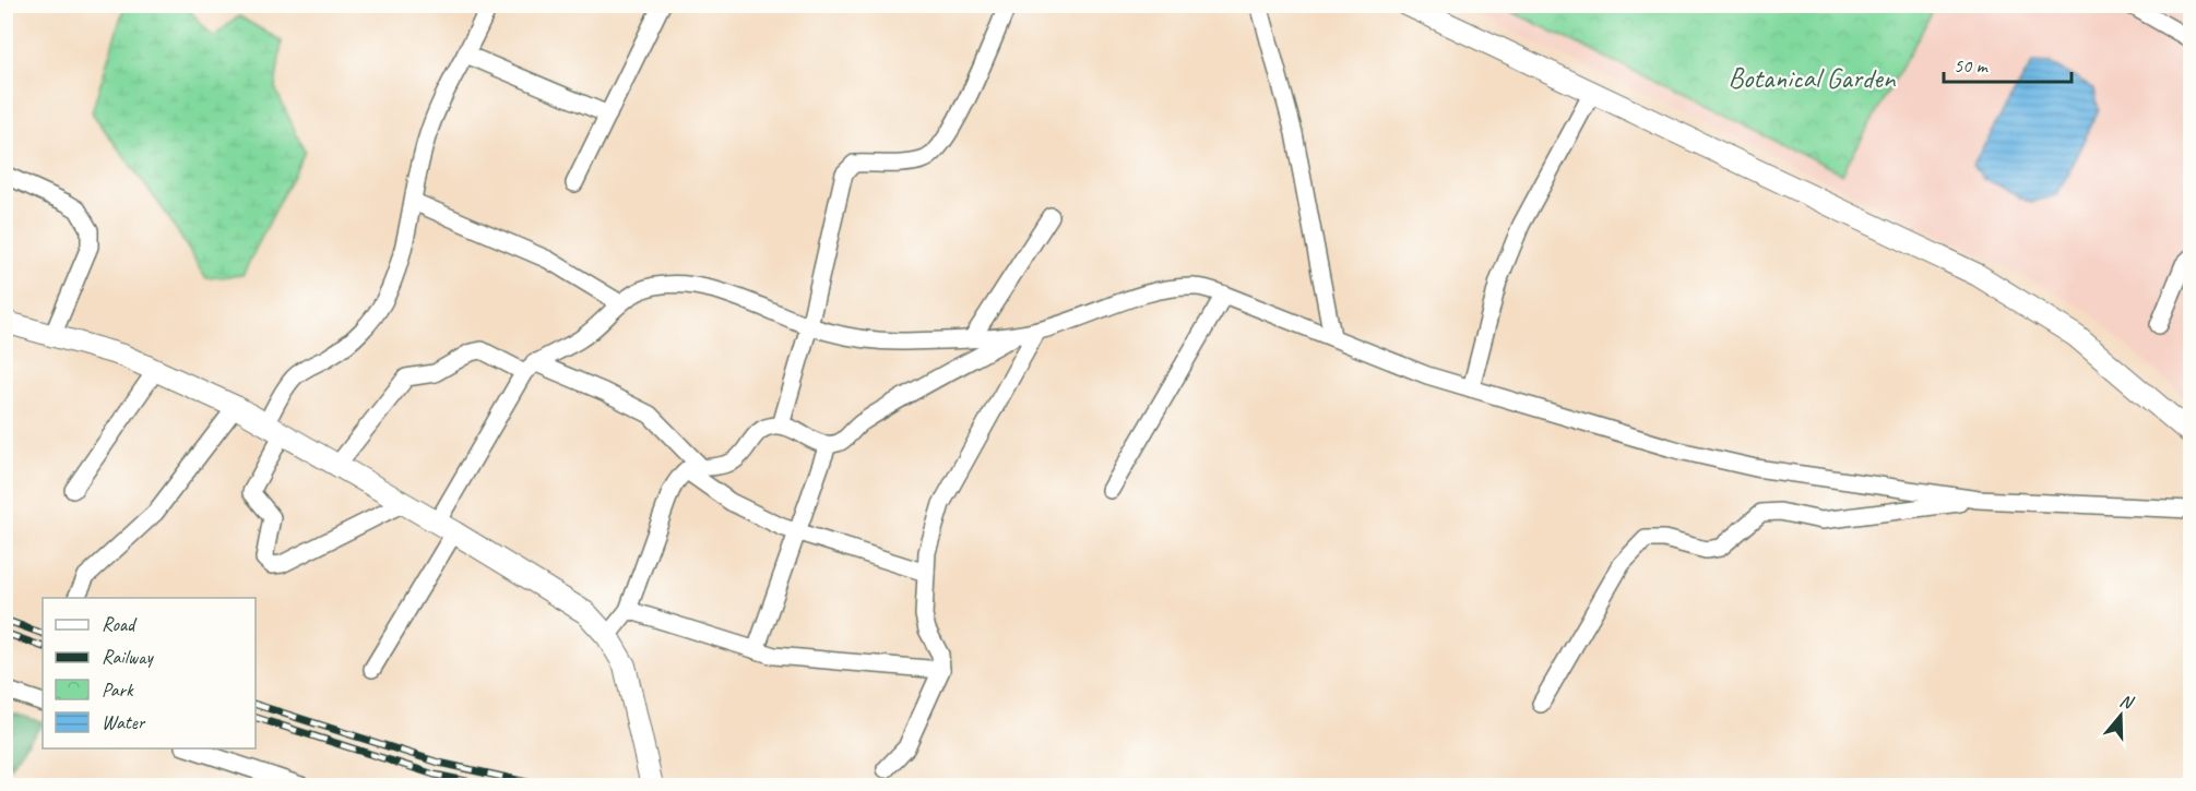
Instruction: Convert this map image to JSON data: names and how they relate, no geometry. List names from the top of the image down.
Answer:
{
  "parks": ["Botanical Garden"],
  "legend": [
    "Road",
    "Railway",
    "Park",
    "Water"
  ],
  "scale_bar": "50 m",
  "north": "top"
}
